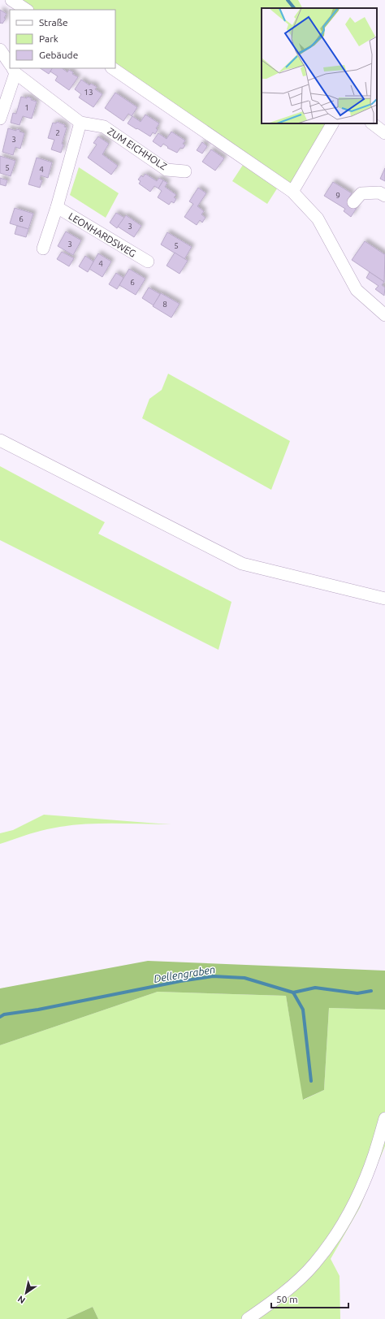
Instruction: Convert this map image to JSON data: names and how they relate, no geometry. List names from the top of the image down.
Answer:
{
  "streets": {
    "street": ["ZUM EICHHOLZ", "LEONHARDSWEG"]
  },
  "water": ["Dellengraben"],
  "house_numbers": [
    "13",
    "1",
    "2",
    "3",
    "5",
    "4",
    "9",
    "6",
    "3",
    "3",
    "5",
    "4",
    "6",
    "8"
  ],
  "legend": ["Straße", "Park", "Gebäude"],
  "scale_bar": "50 m",
  "north": "bottom left"
}
